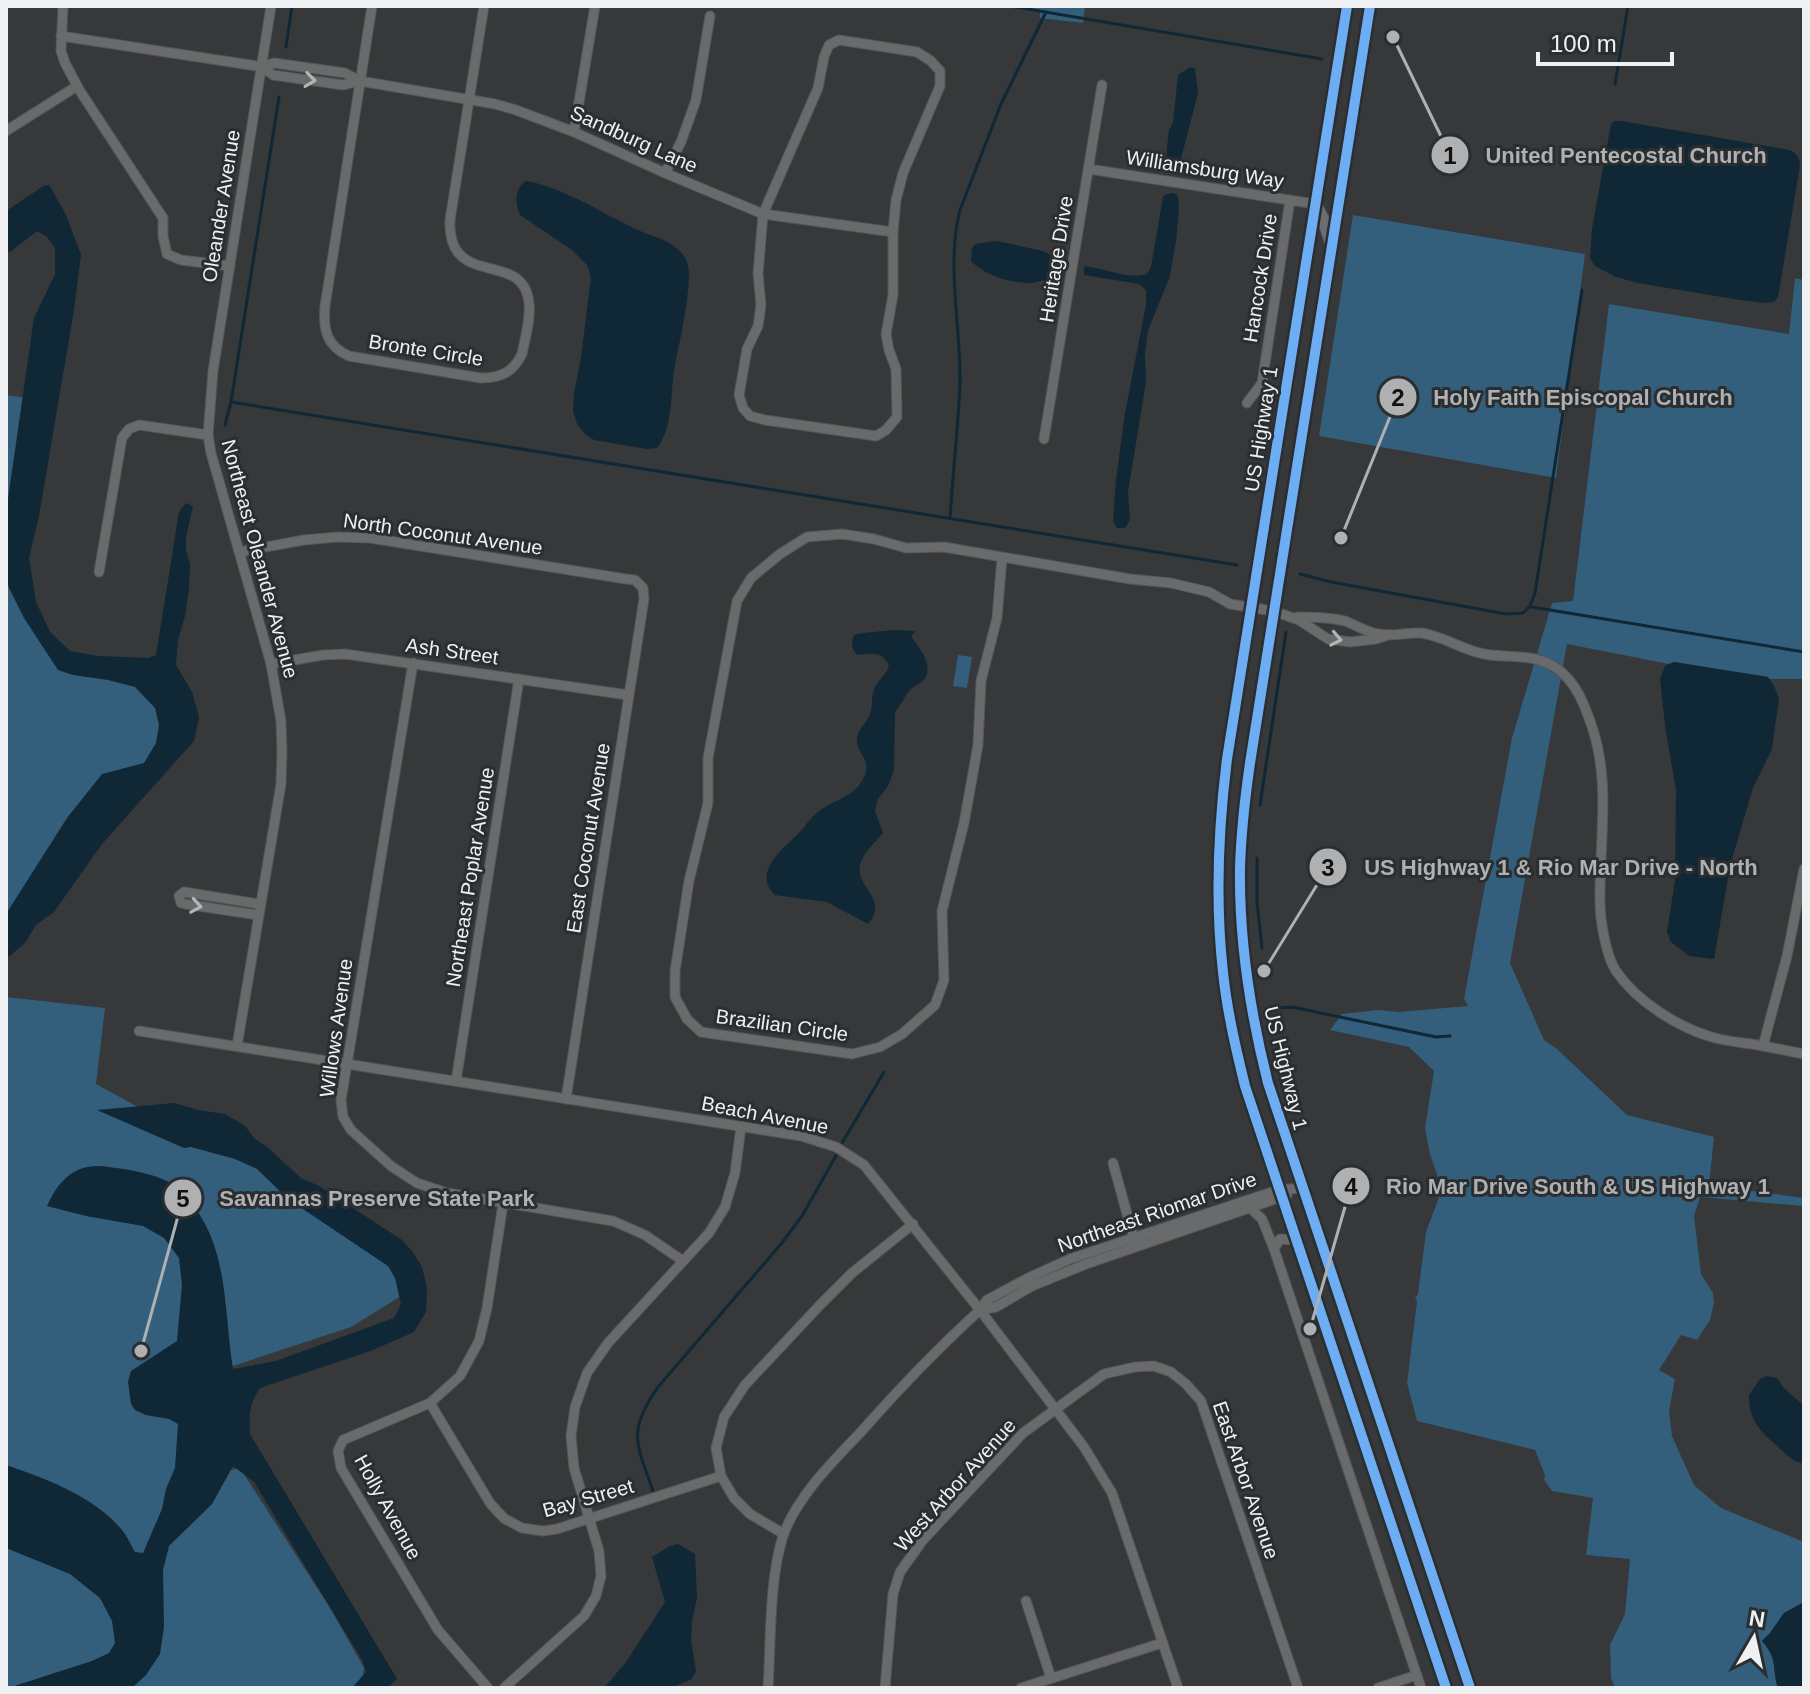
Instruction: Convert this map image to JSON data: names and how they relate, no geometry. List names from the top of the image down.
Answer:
{
  "streets": {
    "main road": ["US Highway 1"],
    "street": [
      "Sandburg Lane",
      "Williamsburg Way",
      "Oleander Avenue",
      "Heritage Drive",
      "Hancock Drive",
      "Bronte Circle",
      "North Coconut Avenue",
      "Northeast Oleander Avenue",
      "Ash Street",
      "East Coconut Avenue",
      "Northeast Poplar Avenue",
      "Brazilian Circle",
      "Willows Avenue",
      "Beach Avenue",
      "Northeast Riomar Drive",
      "East Arbor Avenue",
      "West Arbor Avenue",
      "Bay Street",
      "Holly Avenue"
    ]
  },
  "crossings": [
    ["Sandburg Lane", "Oleander Avenue"],
    ["Sandburg Lane", "Bronte Circle"],
    ["Williamsburg Way", "Heritage Drive"],
    ["Williamsburg Way", "Hancock Drive"],
    ["Williamsburg Way", "US Highway 1"],
    ["Oleander Avenue", "Northeast Oleander Avenue"],
    ["US Highway 1", "Brazilian Circle"],
    ["US Highway 1", "Northeast Riomar Drive"],
    ["North Coconut Avenue", "Northeast Oleander Avenue"],
    ["North Coconut Avenue", "East Coconut Avenue"],
    ["Northeast Oleander Avenue", "Ash Street"],
    ["Northeast Oleander Avenue", "Beach Avenue"],
    ["Ash Street", "East Coconut Avenue"],
    ["Ash Street", "Northeast Poplar Avenue"],
    ["Ash Street", "Willows Avenue"],
    ["East Coconut Avenue", "Beach Avenue"],
    ["Northeast Poplar Avenue", "Beach Avenue"],
    ["Willows Avenue", "Beach Avenue"],
    ["Willows Avenue", "Holly Avenue"],
    ["Beach Avenue", "Northeast Riomar Drive"],
    ["Beach Avenue", "East Arbor Avenue"],
    ["Beach Avenue", "West Arbor Avenue"],
    ["East Arbor Avenue", "West Arbor Avenue"],
    ["Bay Street", "Holly Avenue"]
  ],
  "places": [
    "United Pentecostal Church",
    "Holy Faith Episcopal Church",
    "US Highway 1 & Rio Mar Drive - North",
    "Rio Mar Drive South & US Highway 1",
    "Savannas Preserve State Park"
  ],
  "scale_bar": "100 m",
  "north": "top"
}
